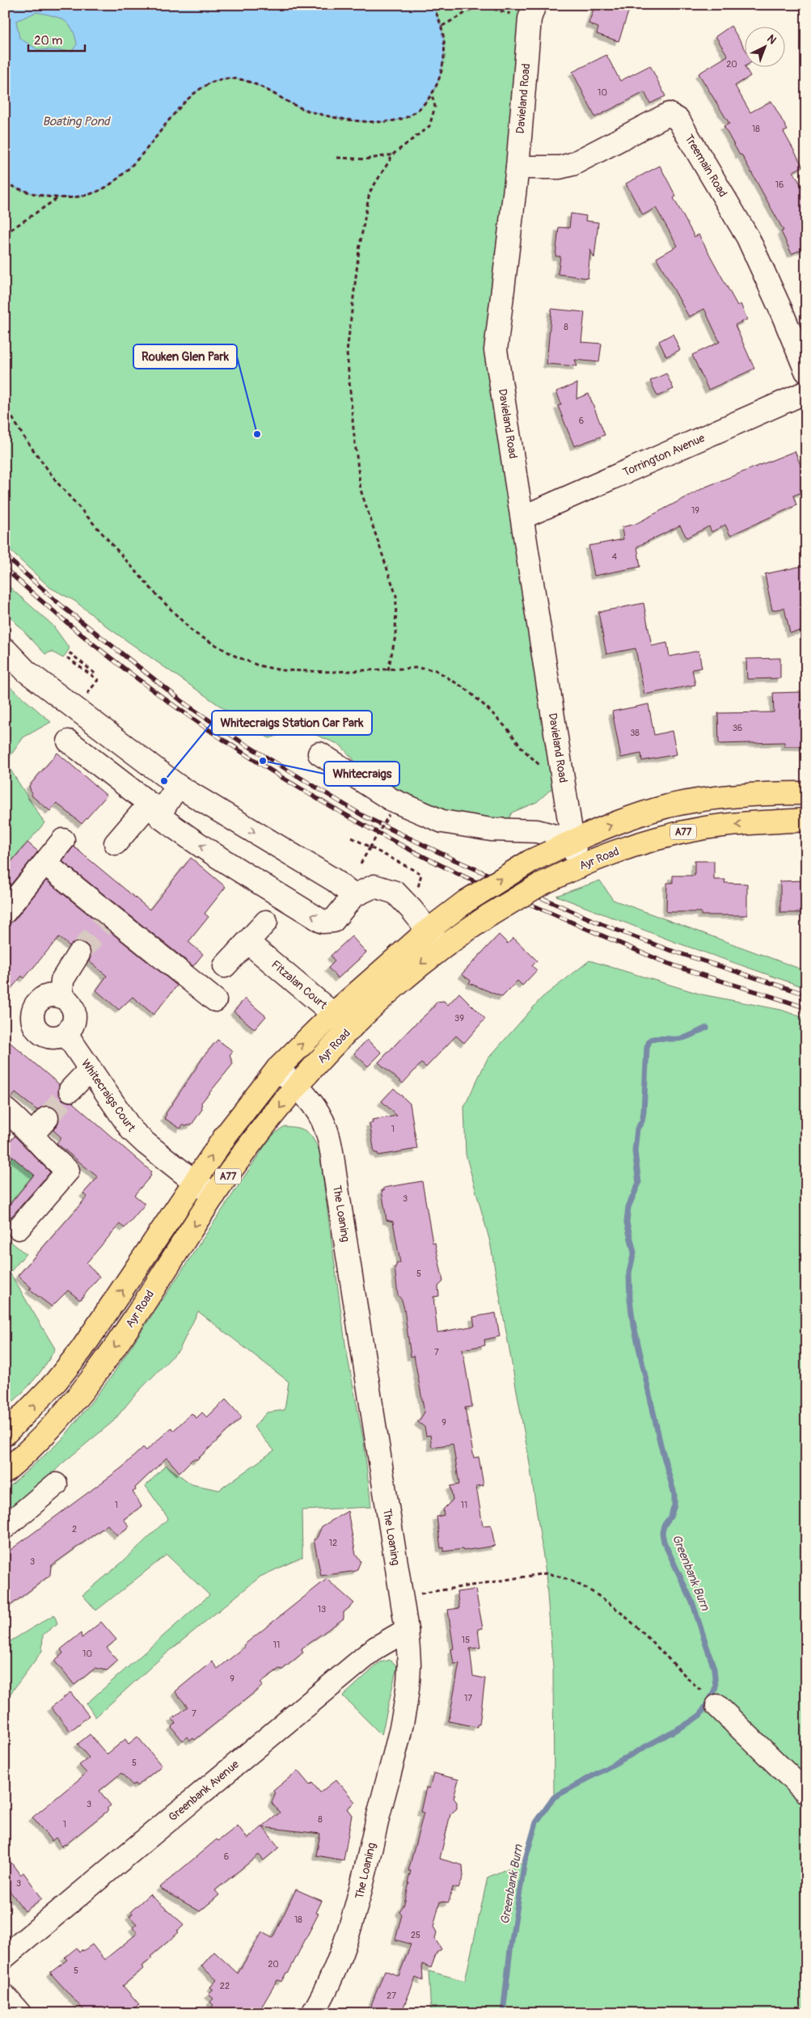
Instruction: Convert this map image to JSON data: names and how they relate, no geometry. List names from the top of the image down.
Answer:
{
  "streets": {
    "main road": ["A77", "Ayr Road"],
    "street": [
      "Davieland Road",
      "Treemain Road",
      "Torrington Avenue",
      "Fitzalan Court",
      "Whitecraigs Court",
      "The Loaning",
      "Greenbank Avenue"
    ]
  },
  "crossings": [
    ["Davieland Road", "Treemain Road"],
    ["Davieland Road", "Torrington Avenue"],
    ["Davieland Road", "Ayr Road"],
    ["Ayr Road", "Fitzalan Court"],
    ["Ayr Road", "Whitecraigs Court"],
    ["Ayr Road", "The Loaning"],
    ["The Loaning", "Greenbank Avenue"]
  ],
  "water": ["Boating Pond", "Greenbank Burn"],
  "places": ["Rouken Glen Park", "Whitecraigs", "Whitecraigs Station Car Park"],
  "house_numbers": [
    "20",
    "10",
    "18",
    "16",
    "8",
    "6",
    "19",
    "4",
    "36",
    "38",
    "39",
    "1",
    "3",
    "5",
    "7",
    "9",
    "1",
    "11",
    "2",
    "12",
    "3",
    "13",
    "15",
    "11",
    "10",
    "9",
    "17",
    "7",
    "5",
    "3",
    "8",
    "1",
    "6",
    "3",
    "18",
    "25",
    "20",
    "5",
    "22",
    "27"
  ],
  "scale_bar": "20 m",
  "north": "top right"
}
